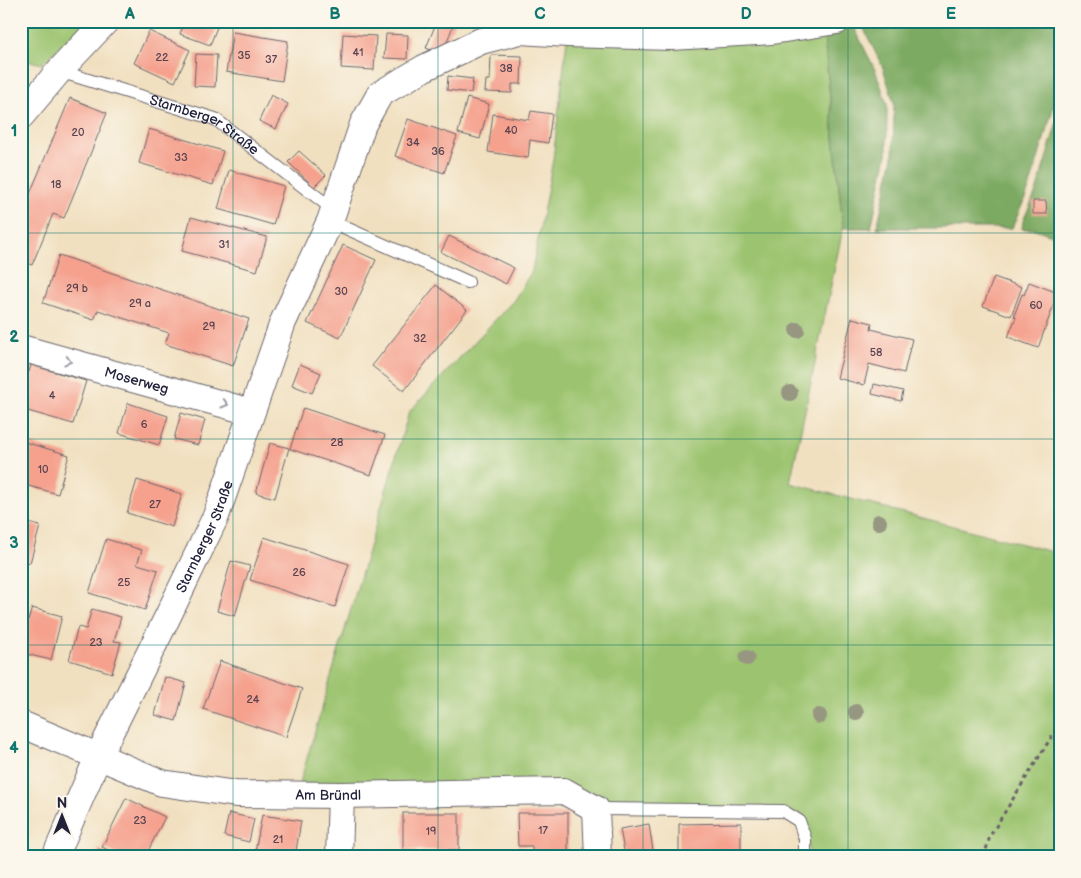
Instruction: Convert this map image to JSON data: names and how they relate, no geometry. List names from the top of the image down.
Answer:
{
  "streets": {
    "street": ["Starnberger Straße", "Moserweg", "Am Bründl"]
  },
  "crossings": [
    ["Starnberger Straße", "Moserweg"],
    ["Starnberger Straße", "Am Bründl"]
  ],
  "one_way": ["Moserweg"],
  "house_numbers": [
    "41",
    "35",
    "22",
    "37",
    "38",
    "40",
    "20",
    "34",
    "36",
    "33",
    "18",
    "31",
    "29 b",
    "30",
    "29 a",
    "60",
    "29",
    "32",
    "58",
    "4",
    "6",
    "28",
    "10",
    "27",
    "26",
    "25",
    "23",
    "24",
    "23",
    "17",
    "19",
    "21"
  ],
  "north": "top",
  "grid": {
    "columns": [
      "A",
      "B",
      "C",
      "D",
      "E"
    ],
    "rows": [
      "1",
      "2",
      "3",
      "4"
    ]
  }
}
